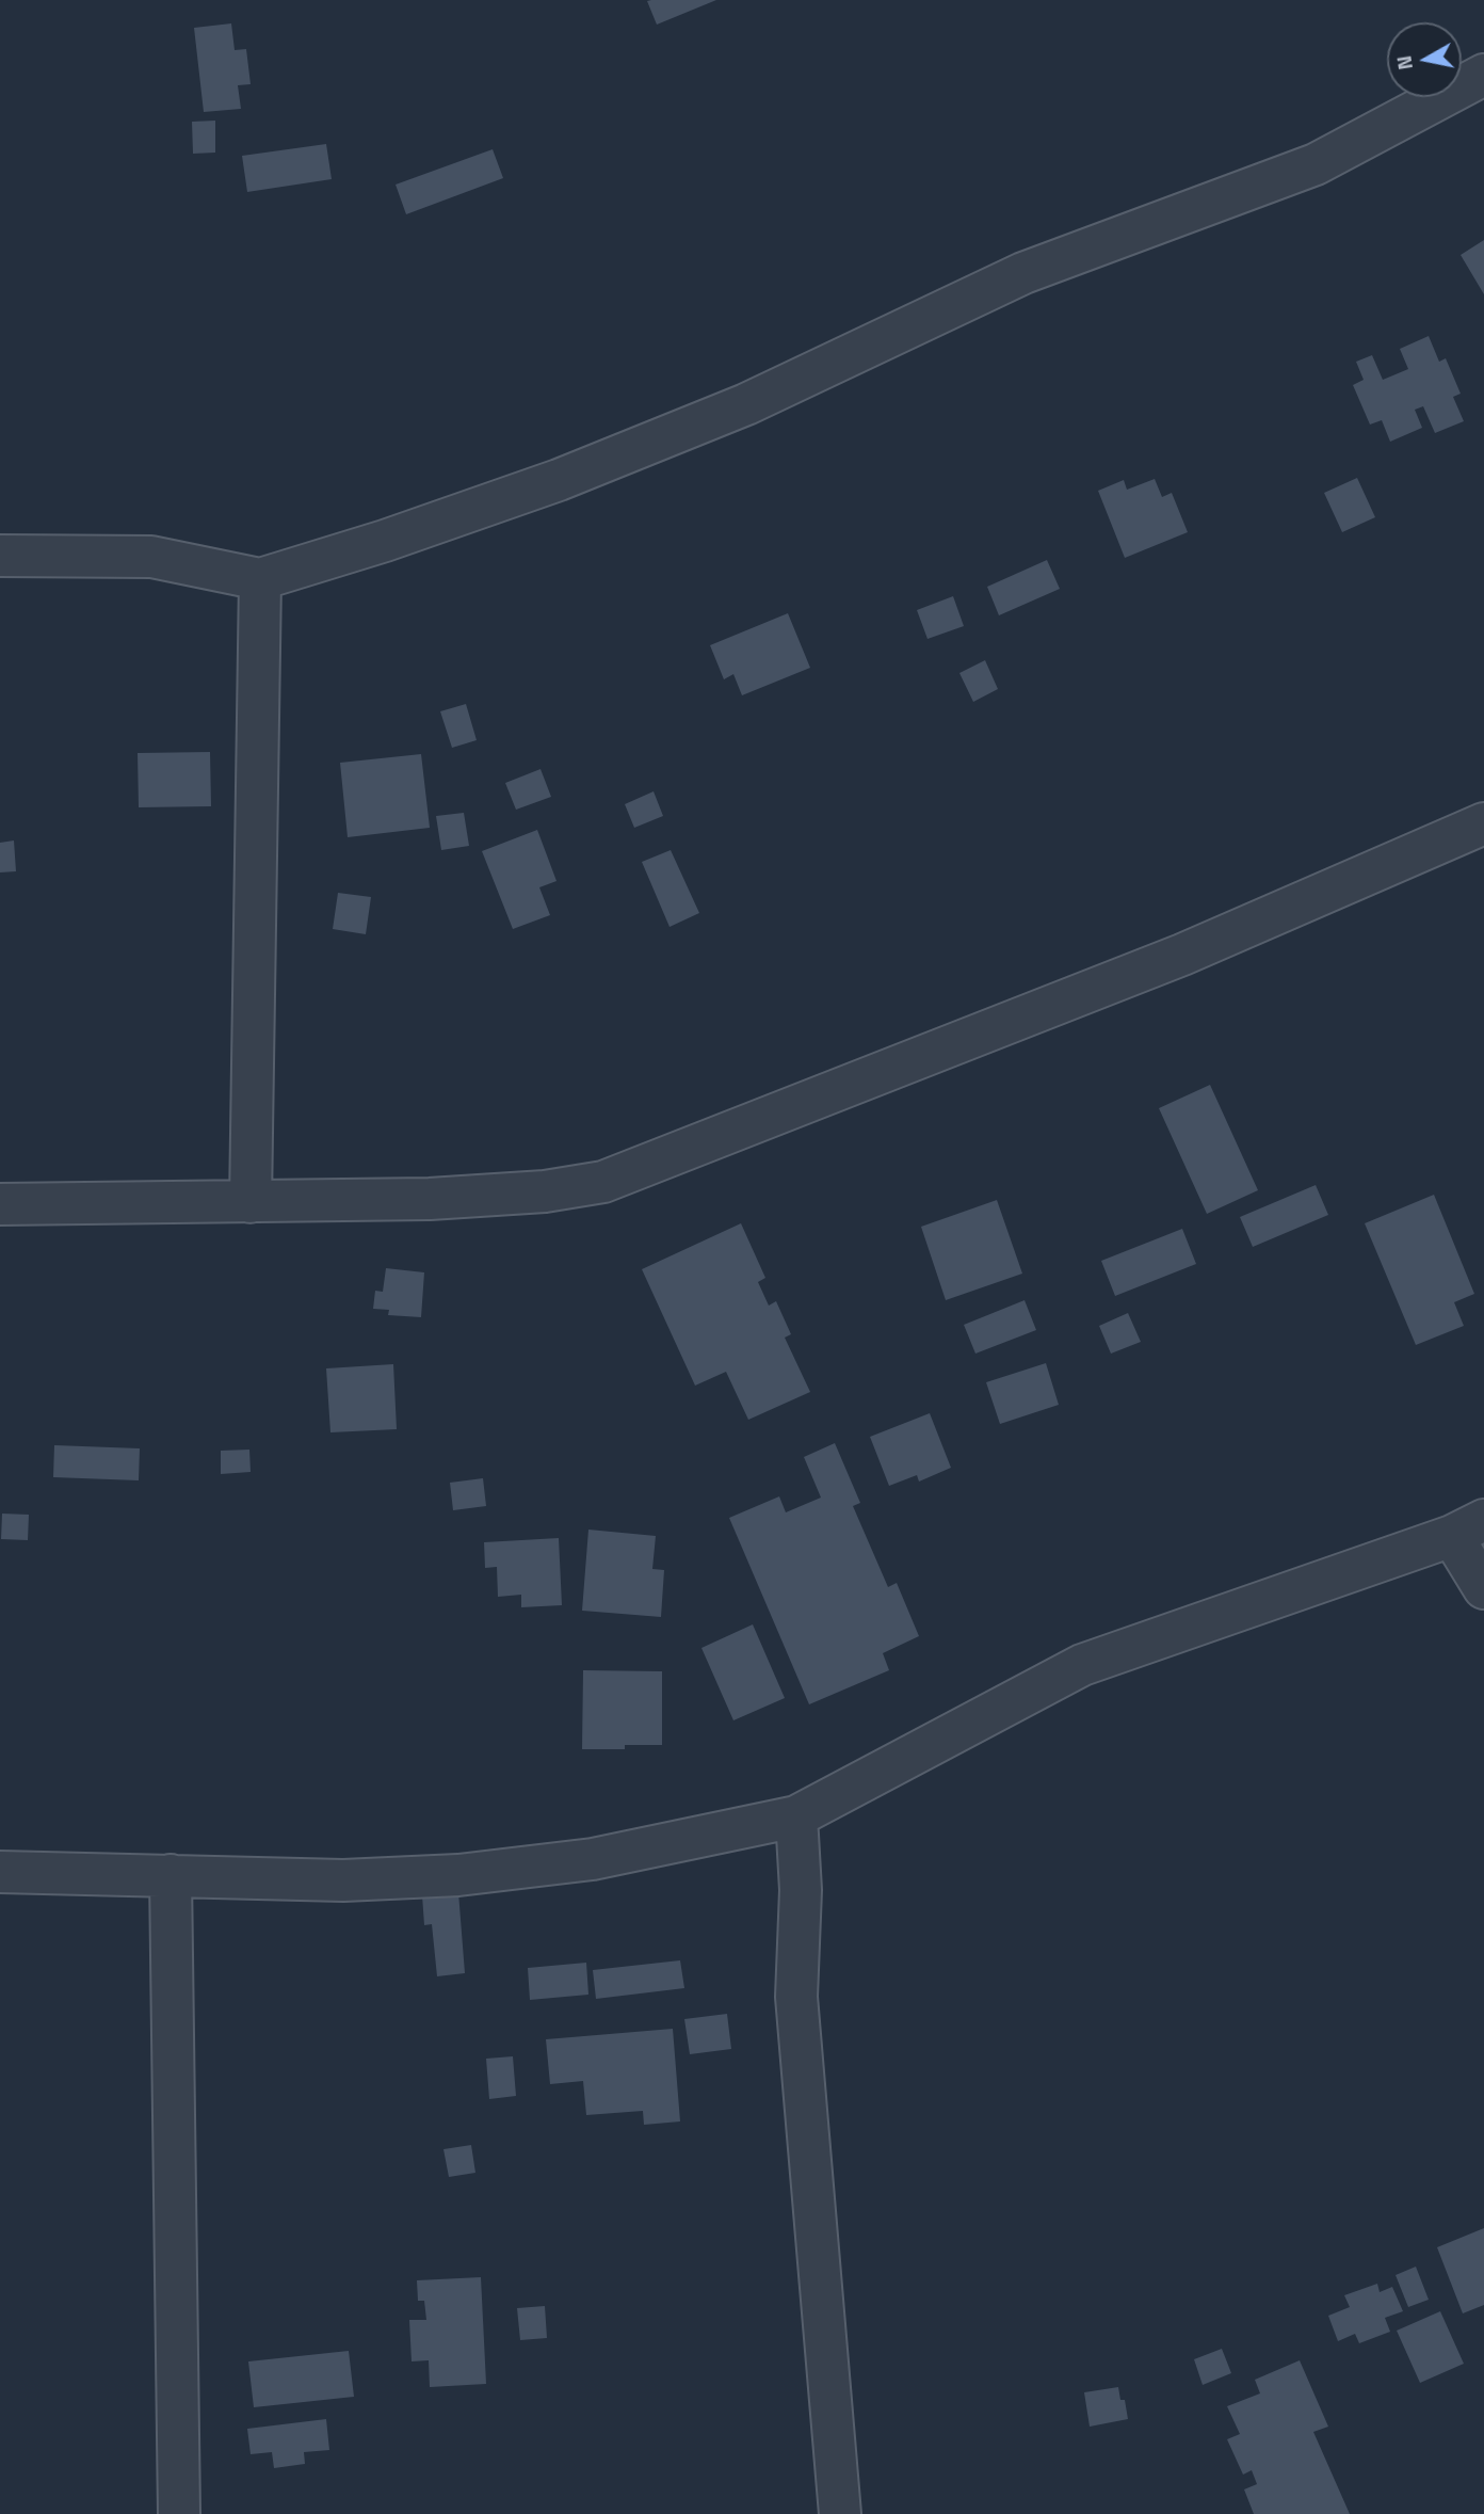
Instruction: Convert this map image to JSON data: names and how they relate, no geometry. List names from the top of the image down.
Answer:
{
  "north": "left"
}
